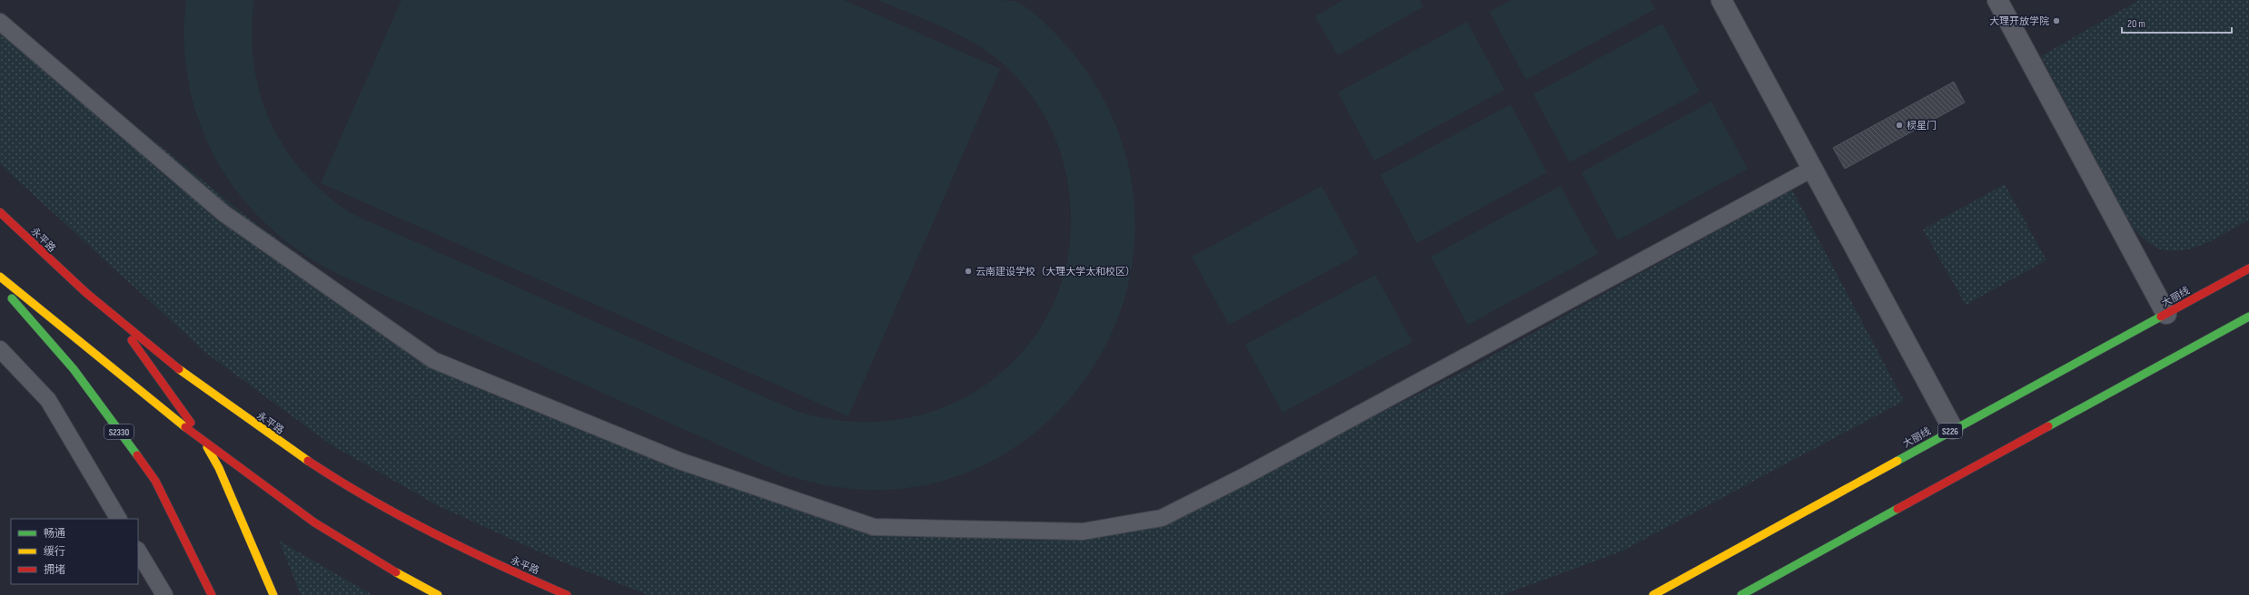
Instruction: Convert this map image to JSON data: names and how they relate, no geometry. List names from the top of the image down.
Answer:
{
  "streets": {
    "main road": [
      "永平路",
      "大丽线",
      "S226",
      "S2330"
    ]
  },
  "places": ["大理开放学院", "棂星门", "云南建设学校（大理大学太和校区）"],
  "legend": ["畅通", "缓行", "拥堵"],
  "scale_bar": "20 m"
}
